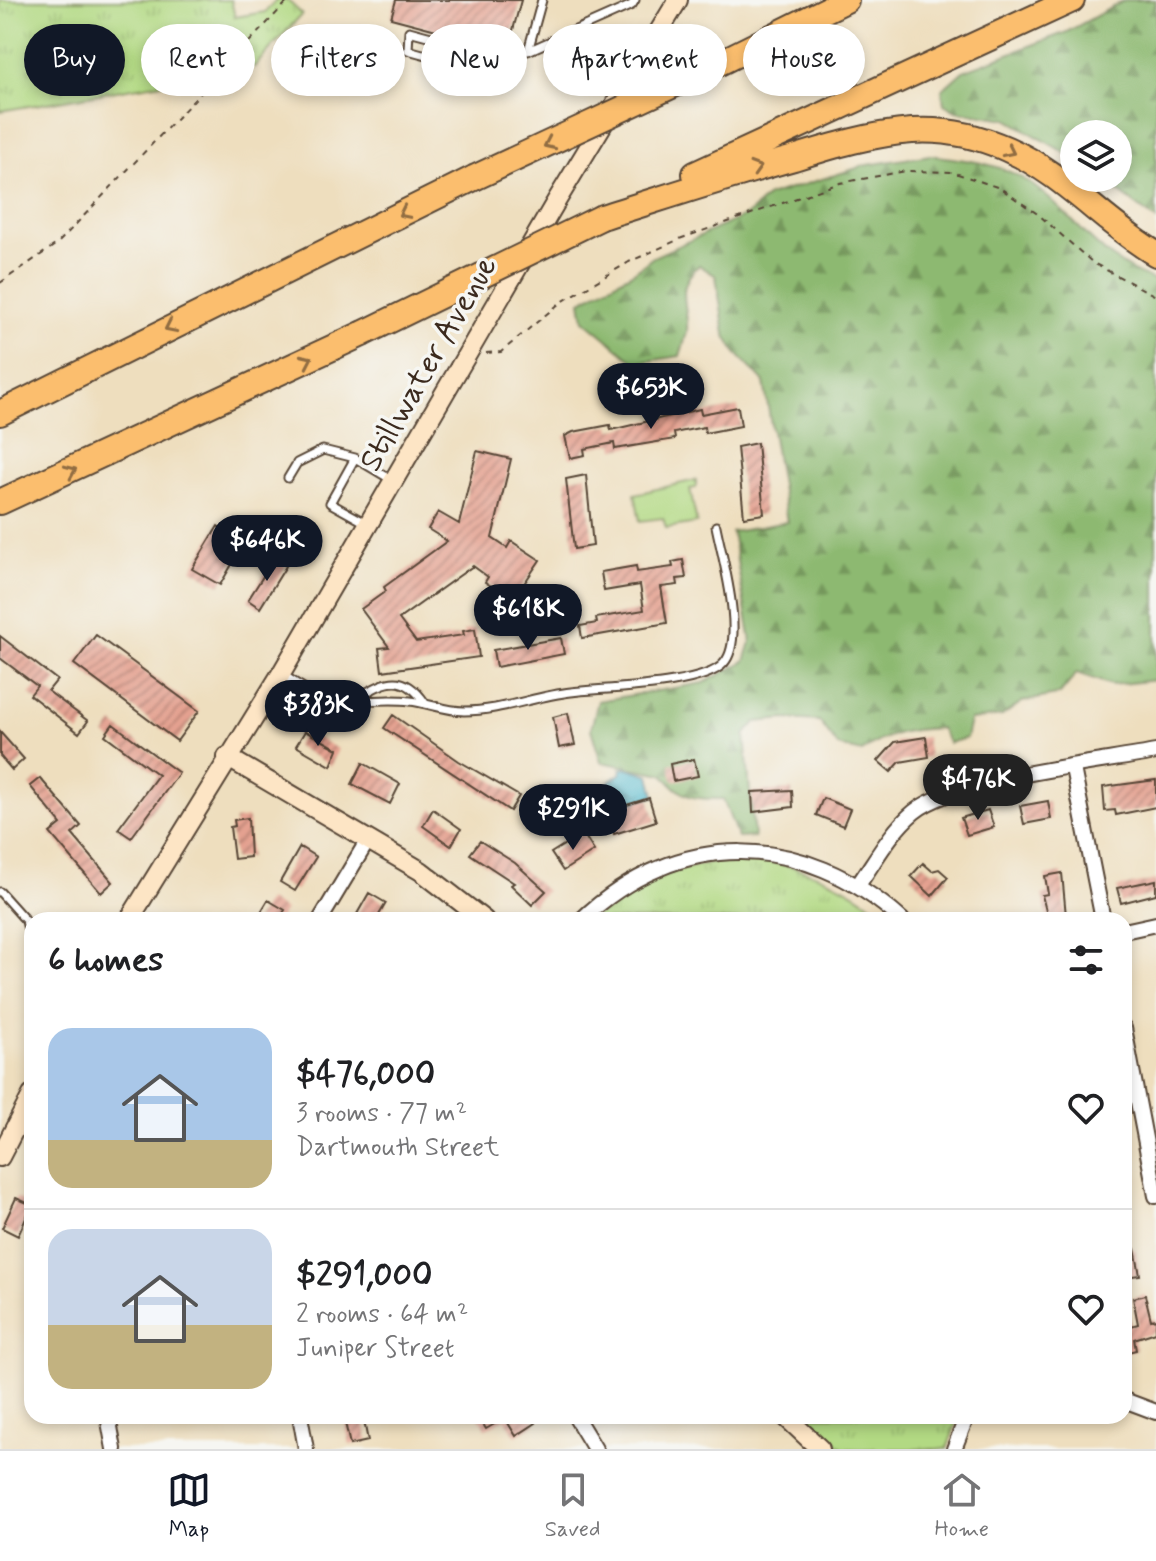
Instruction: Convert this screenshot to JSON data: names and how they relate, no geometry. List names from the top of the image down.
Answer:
{
  "streets": {
    "main road": ["Stillwater Avenue"]
  },
  "page": {
    "chip": [
      "Buy",
      "Rent",
      "Filters",
      "New",
      "Apartment",
      "House"
    ],
    "price": [
      "$653K",
      "$646K",
      "$618K",
      "$383K",
      "$476K",
      "$291K"
    ],
    "heading": "6 homes",
    "list": [
      {
        "name": "$476,000",
        "note": "3 rooms · 77 m² · Dartmouth Street"
      },
      {
        "name": "$291,000",
        "note": "2 rooms · 64 m² · Juniper Street"
      }
    ],
    "tabs": ["Map", "Saved", "Home"]
  }
}
